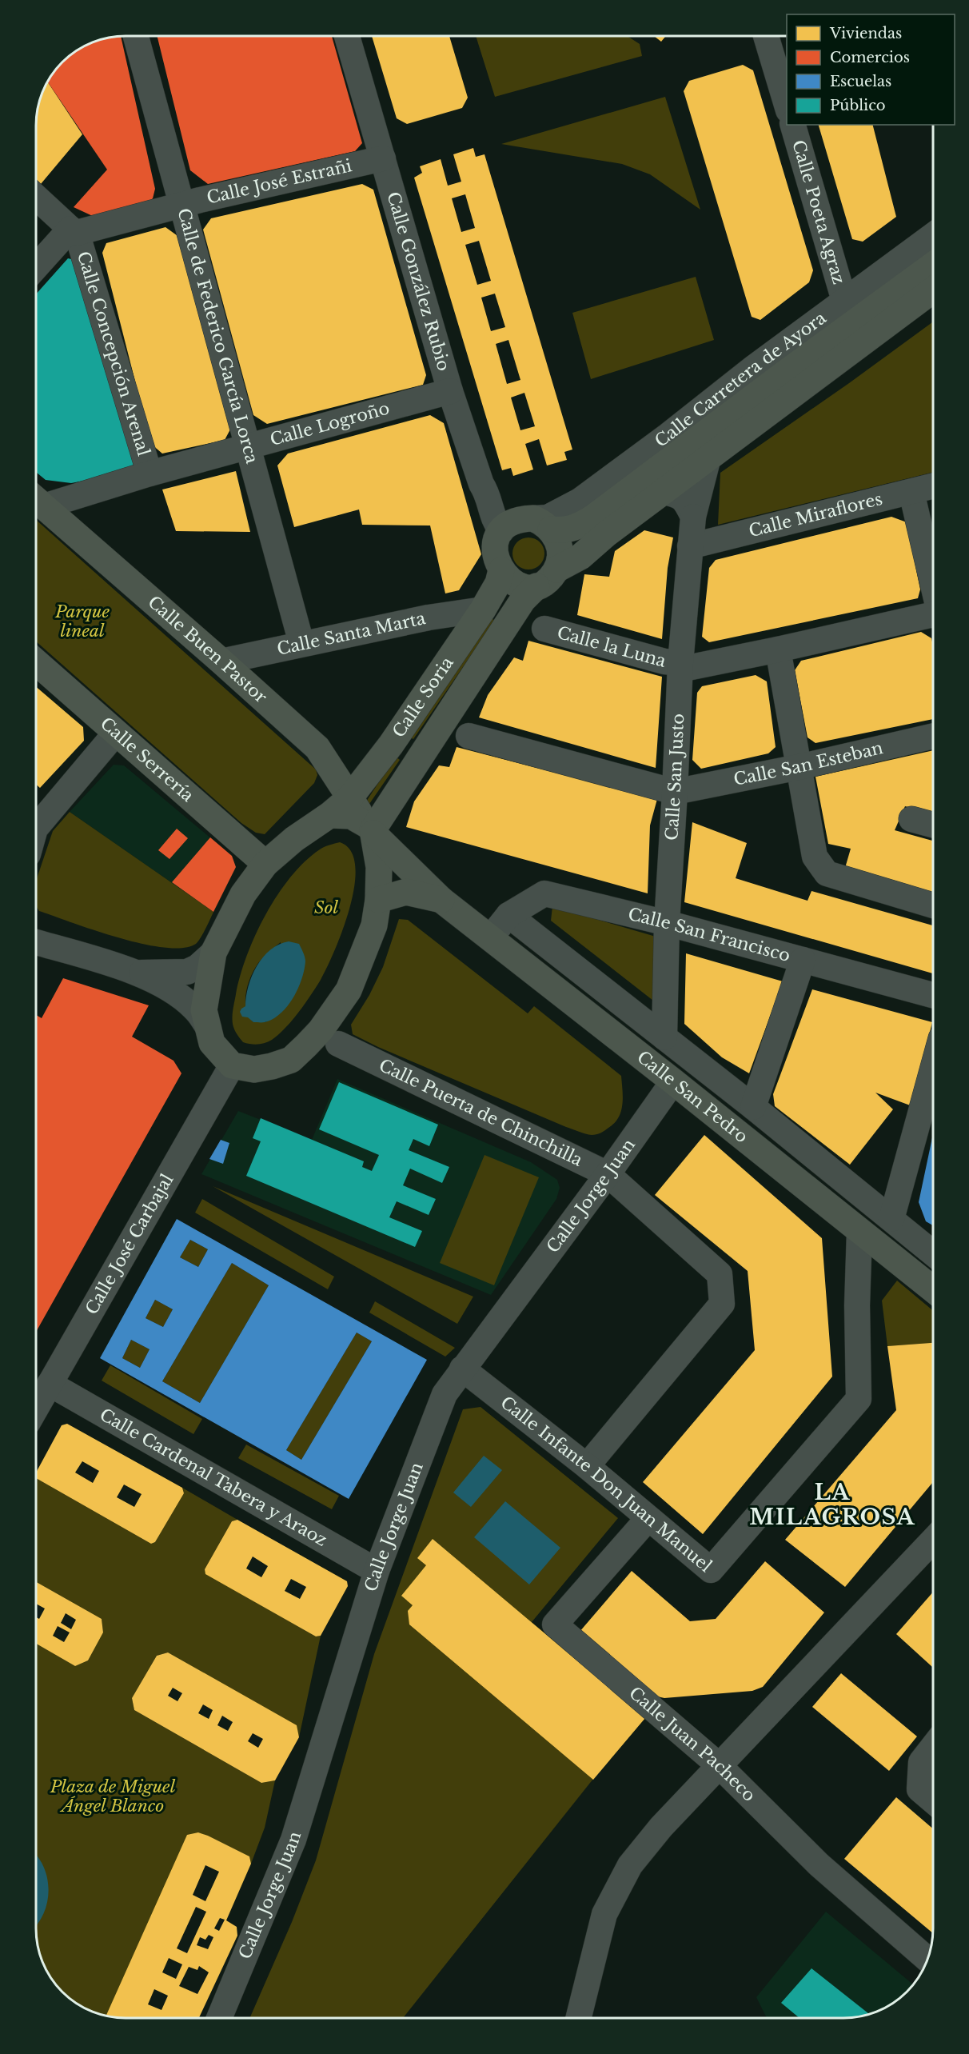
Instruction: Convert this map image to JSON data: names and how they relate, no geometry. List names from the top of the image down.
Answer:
{
  "streets": {
    "main road": [
      "Calle Carretera de Ayora",
      "Calle Buen Pastor",
      "Calle Soria",
      "Calle Serrería",
      "Calle San Pedro"
    ],
    "street": [
      "Calle José Estrañi",
      "Calle Poeta Agraz",
      "Calle González Rubio",
      "Calle de Federico García Lorca",
      "Calle Concepción Arenal",
      "Calle Logroño",
      "Calle Miraflores",
      "Calle Santa Marta",
      "Calle la Luna",
      "Calle San Esteban",
      "Calle San Justo",
      "Calle San Francisco",
      "Calle Puerta de Chinchilla",
      "Calle Jorge Juan",
      "Calle José Carbajal",
      "Calle Cardenal Tabera y Araoz",
      "Calle Infante Don Juan Manuel",
      "Calle Juan Pacheco"
    ]
  },
  "crossings": [
    ["Calle José Estrañi", "Calle González Rubio"],
    ["Calle José Estrañi", "Calle de Federico García Lorca"],
    ["Calle José Estrañi", "Calle Concepción Arenal"],
    ["Calle Poeta Agraz", "Calle Carretera de Ayora"],
    ["Calle González Rubio", "Calle Carretera de Ayora"],
    ["Calle González Rubio", "Calle Logroño"],
    ["Calle González Rubio", "Calle Soria"],
    ["Calle de Federico García Lorca", "Calle Logroño"],
    ["Calle de Federico García Lorca", "Calle Santa Marta"],
    ["Calle Concepción Arenal", "Calle Logroño"],
    ["Calle Carretera de Ayora", "Calle Soria"],
    ["Calle Logroño", "Calle Buen Pastor"],
    ["Calle Miraflores", "Calle San Justo"],
    ["Calle Santa Marta", "Calle Buen Pastor"],
    ["Calle Santa Marta", "Calle Soria"],
    ["Calle la Luna", "Calle San Justo"],
    ["Calle Buen Pastor", "Calle Soria"],
    ["Calle Buen Pastor", "Calle San Pedro"],
    ["Calle Soria", "Calle Serrería"],
    ["Calle Soria", "Calle San Pedro"],
    ["Calle Soria", "Calle José Carbajal"],
    ["Calle San Esteban", "Calle San Justo"],
    ["Calle San Justo", "Calle San Francisco"],
    ["Calle San Justo", "Calle San Pedro"],
    ["Calle San Francisco", "Calle San Pedro"],
    ["Calle San Pedro", "Calle Jorge Juan"],
    ["Calle San Pedro", "Calle Infante Don Juan Manuel"],
    ["Calle Puerta de Chinchilla", "Calle Jorge Juan"],
    ["Calle Puerta de Chinchilla", "Calle Infante Don Juan Manuel"],
    ["Calle Jorge Juan", "Calle Cardenal Tabera y Araoz"],
    ["Calle Jorge Juan", "Calle Infante Don Juan Manuel"],
    ["Calle José Carbajal", "Calle Cardenal Tabera y Araoz"],
    ["Calle Infante Don Juan Manuel", "Calle Juan Pacheco"]
  ],
  "districts": ["LA MILAGROSA"],
  "parks": ["Parque lineal", "Sol", "Plaza de Miguel Ángel Blanco"],
  "legend": [
    "Viviendas",
    "Comercios",
    "Escuelas",
    "Público"
  ]
}
